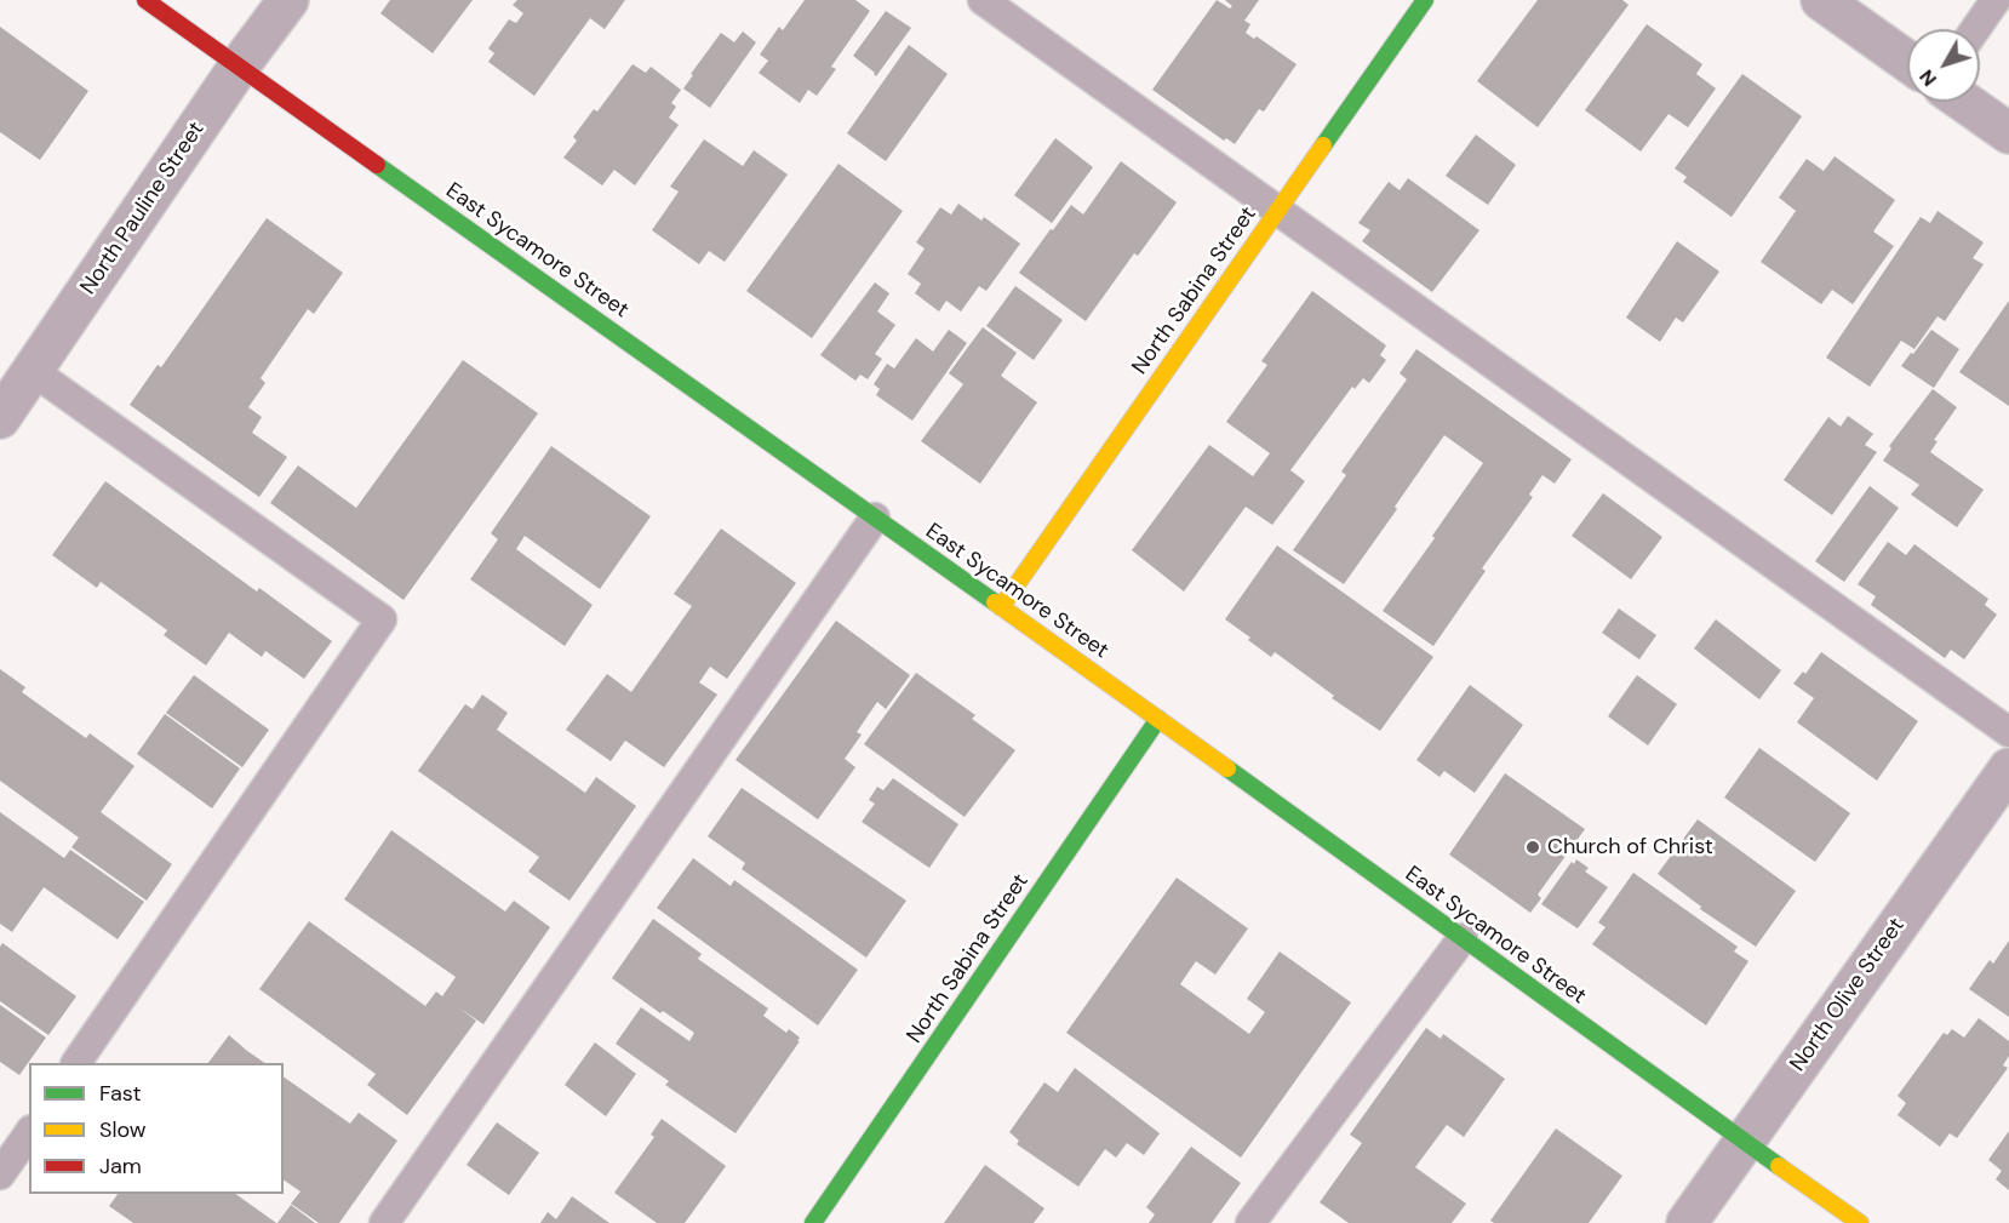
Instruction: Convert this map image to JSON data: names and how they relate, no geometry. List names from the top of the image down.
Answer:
{
  "streets": {
    "street": [
      "North Pauline Street",
      "East Sycamore Street",
      "North Sabina Street",
      "North Olive Street"
    ]
  },
  "crossings": [
    ["North Pauline Street", "East Sycamore Street"],
    ["East Sycamore Street", "North Sabina Street"],
    ["East Sycamore Street", "North Olive Street"]
  ],
  "places": ["Church of Christ"],
  "legend": ["Fast", "Slow", "Jam"],
  "north": "bottom left"
}
